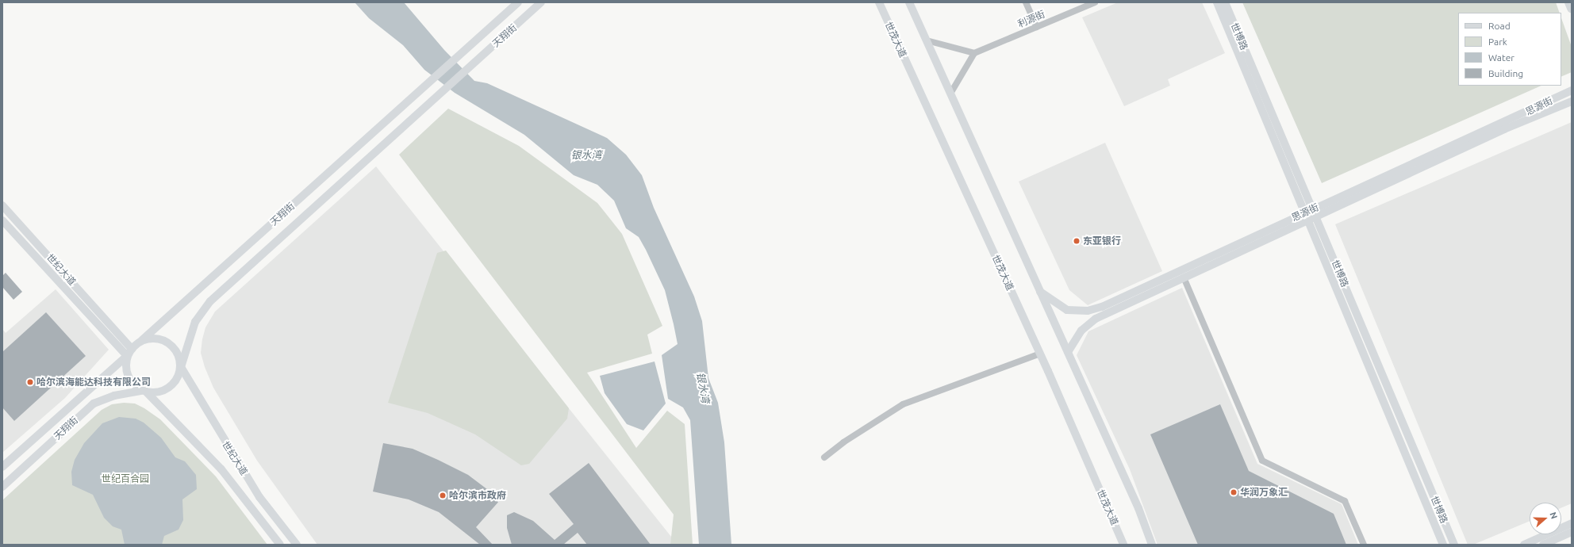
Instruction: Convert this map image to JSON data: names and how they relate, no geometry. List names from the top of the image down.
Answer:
{
  "streets": {
    "main road": [
      "天翔街",
      "世博路",
      "世茂大道",
      "思源街",
      "世纪大道"
    ],
    "street": ["利源街"]
  },
  "crossings": [
    ["天翔街", "世纪大道"],
    ["世博路", "思源街"]
  ],
  "water": ["银水湾"],
  "parks": ["世纪百合园"],
  "places": [
    "东亚银行",
    "哈尔滨海能达科技有限公司",
    "华润万象汇",
    "哈尔滨市政府"
  ],
  "legend": [
    "Road",
    "Park",
    "Water",
    "Building"
  ],
  "north": "right"
}
